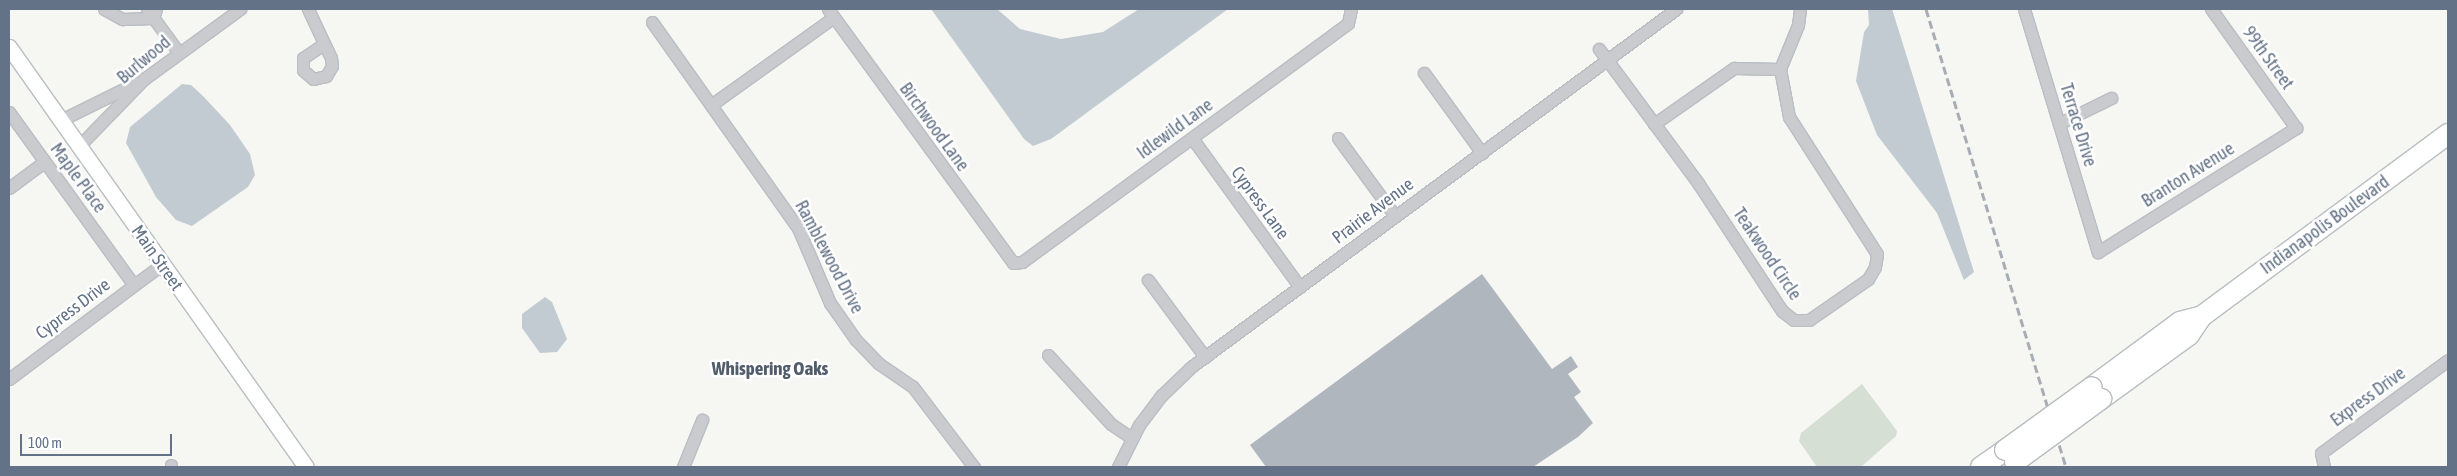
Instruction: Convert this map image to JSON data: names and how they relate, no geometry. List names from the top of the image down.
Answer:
{
  "streets": {
    "highway": ["Indianapolis Boulevard"],
    "street": [
      "99th Street",
      "Burlwood",
      "Terrace Drive",
      "Birchwood Lane",
      "Idlewild Lane",
      "Branton Avenue",
      "Maple Place",
      "Cypress Lane",
      "Prairie Avenue",
      "Teakwood Circle",
      "Ramblewood Drive",
      "Main Street",
      "Cypress Drive",
      "Express Drive"
    ]
  },
  "crossings": [
    ["99th Street", "Branton Avenue"],
    ["Burlwood", "Main Street"],
    ["Terrace Drive", "Branton Avenue"],
    ["Birchwood Lane", "Idlewild Lane"],
    ["Idlewild Lane", "Cypress Lane"],
    ["Maple Place", "Cypress Drive"],
    ["Cypress Lane", "Prairie Avenue"],
    ["Prairie Avenue", "Teakwood Circle"]
  ],
  "districts": ["Whispering Oaks"],
  "scale_bar": "100 m"
}
